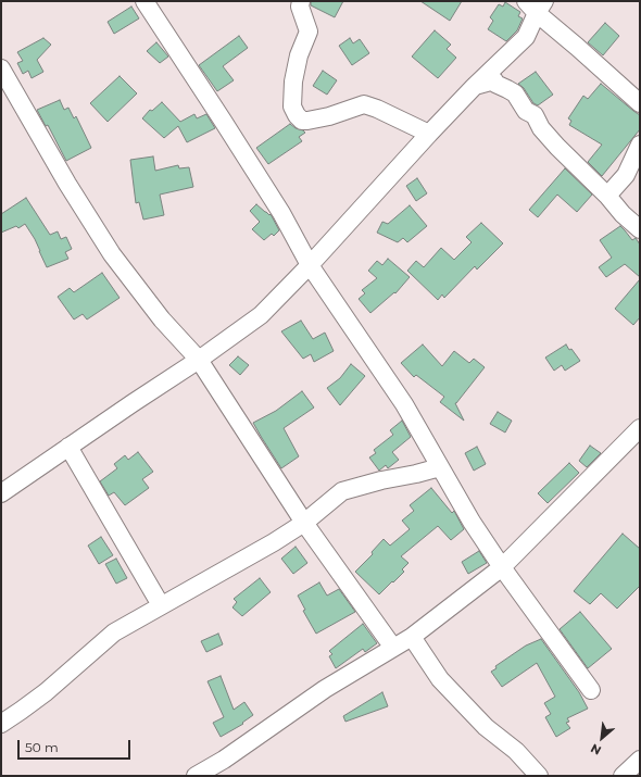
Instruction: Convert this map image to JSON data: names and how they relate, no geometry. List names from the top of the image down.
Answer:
{
  "scale_bar": "50 m",
  "north": "bottom left"
}
